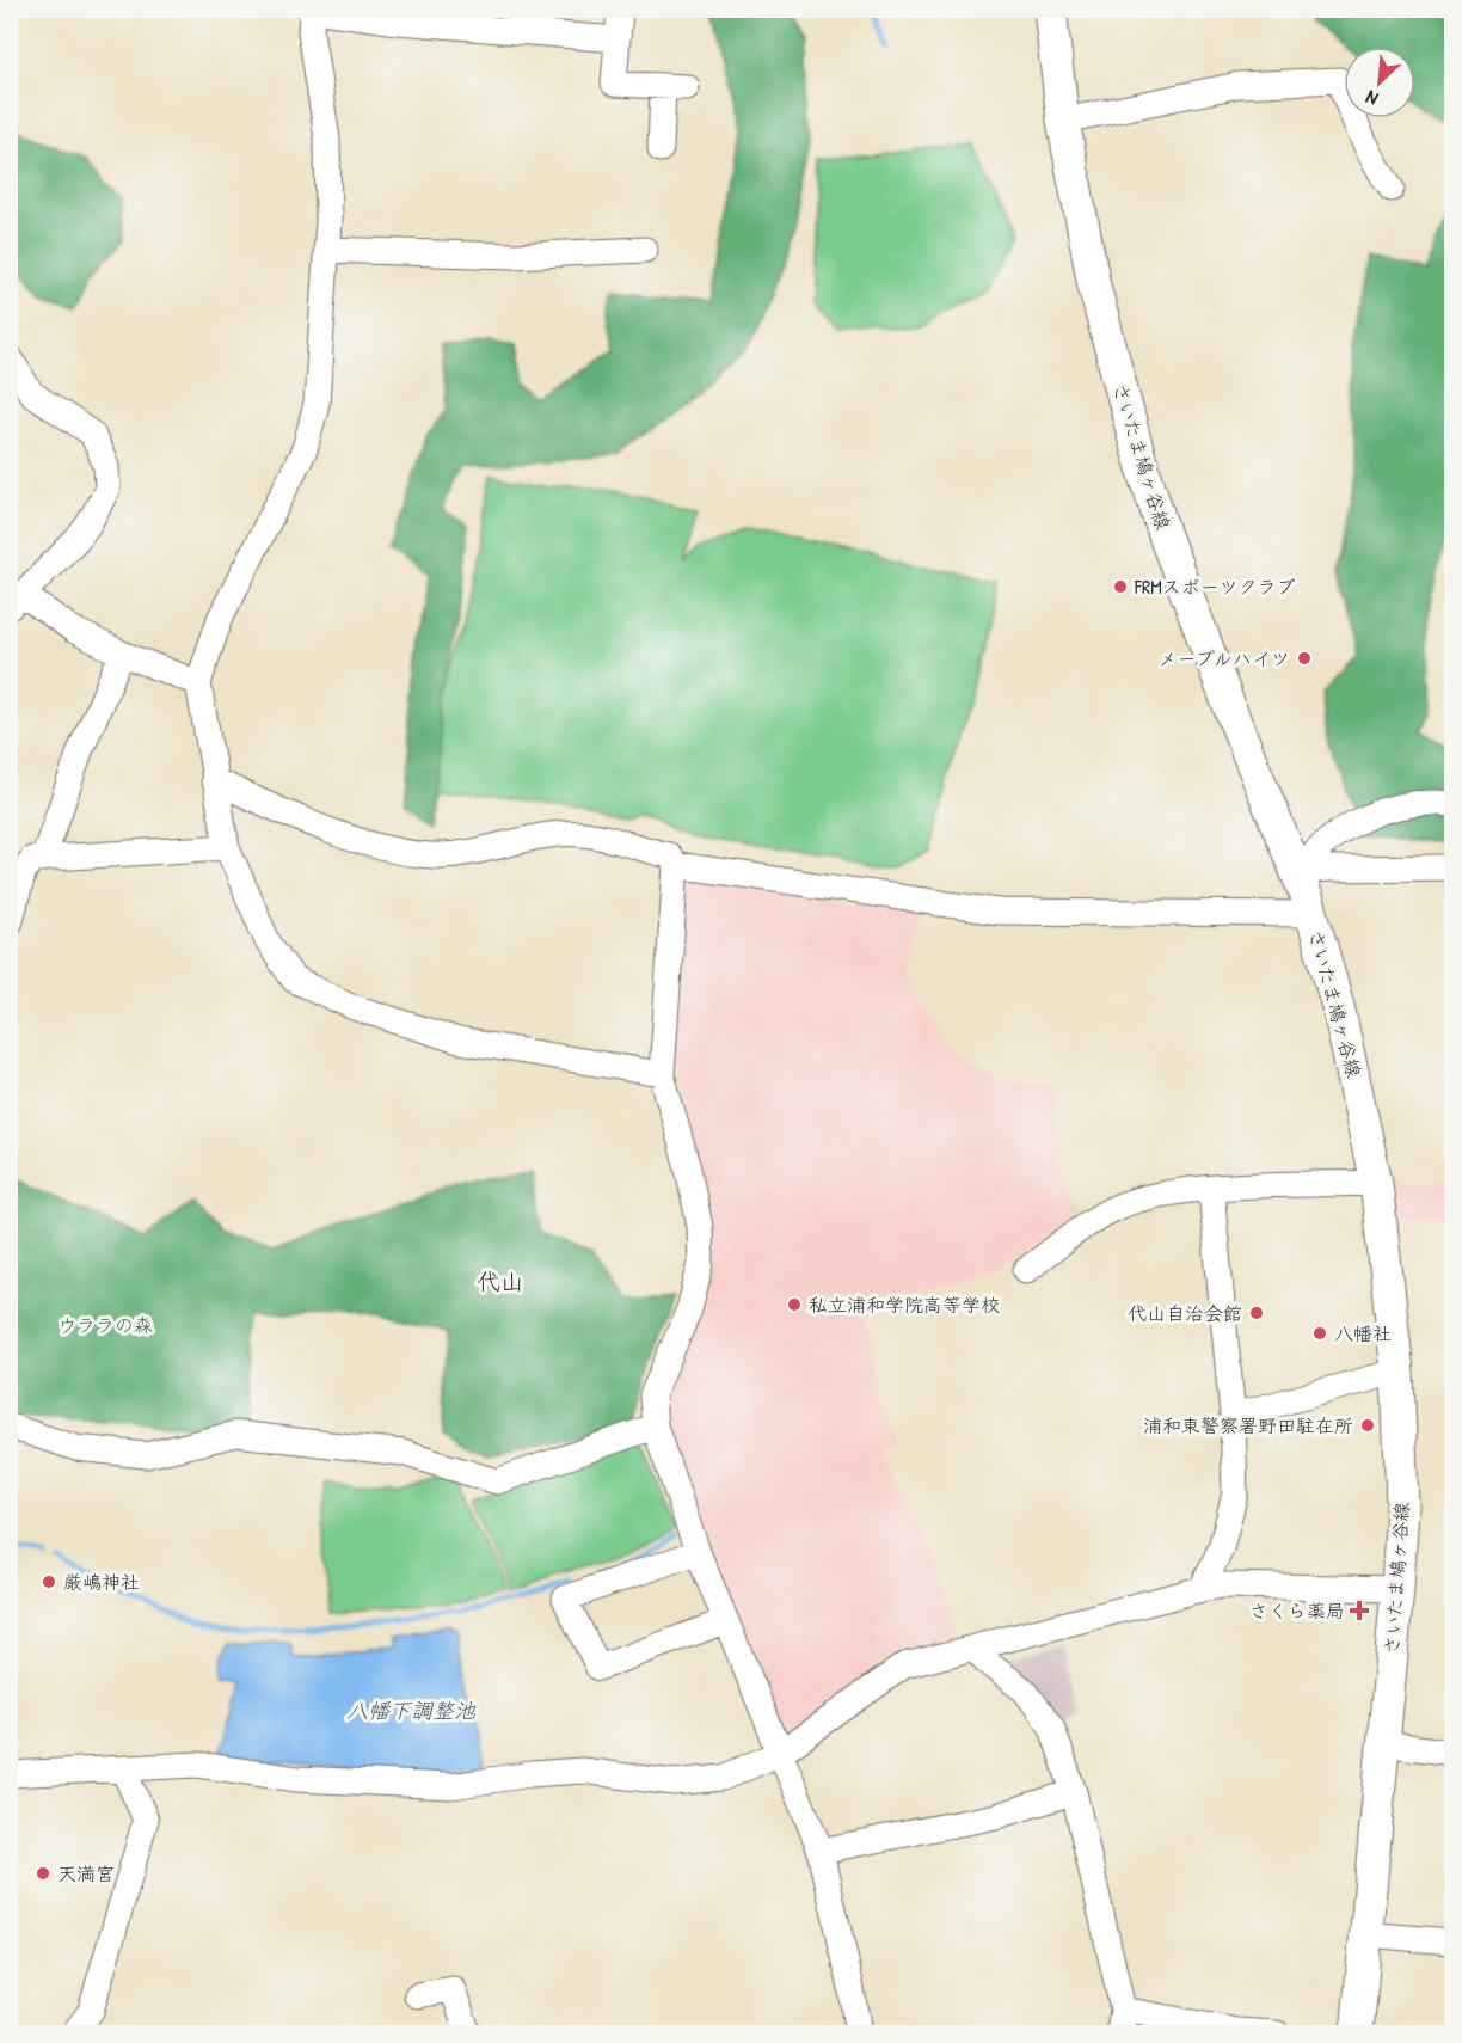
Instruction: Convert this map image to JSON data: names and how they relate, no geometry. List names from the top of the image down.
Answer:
{
  "streets": {
    "main road": ["さいたま鳩ヶ谷線"]
  },
  "districts": ["代山"],
  "water": ["八幡下調整池"],
  "parks": ["ウララの森"],
  "places": {
    "other": [
      "FRMスポーツクラブ",
      "メープルハイツ",
      "私立浦和学院高等学校",
      "代山自治会館",
      "八幡社",
      "浦和東警察署野田駐在所",
      "厳嶋神社",
      "天満宮"
    ],
    "health": ["さくら薬局"]
  },
  "north": "bottom left"
}
